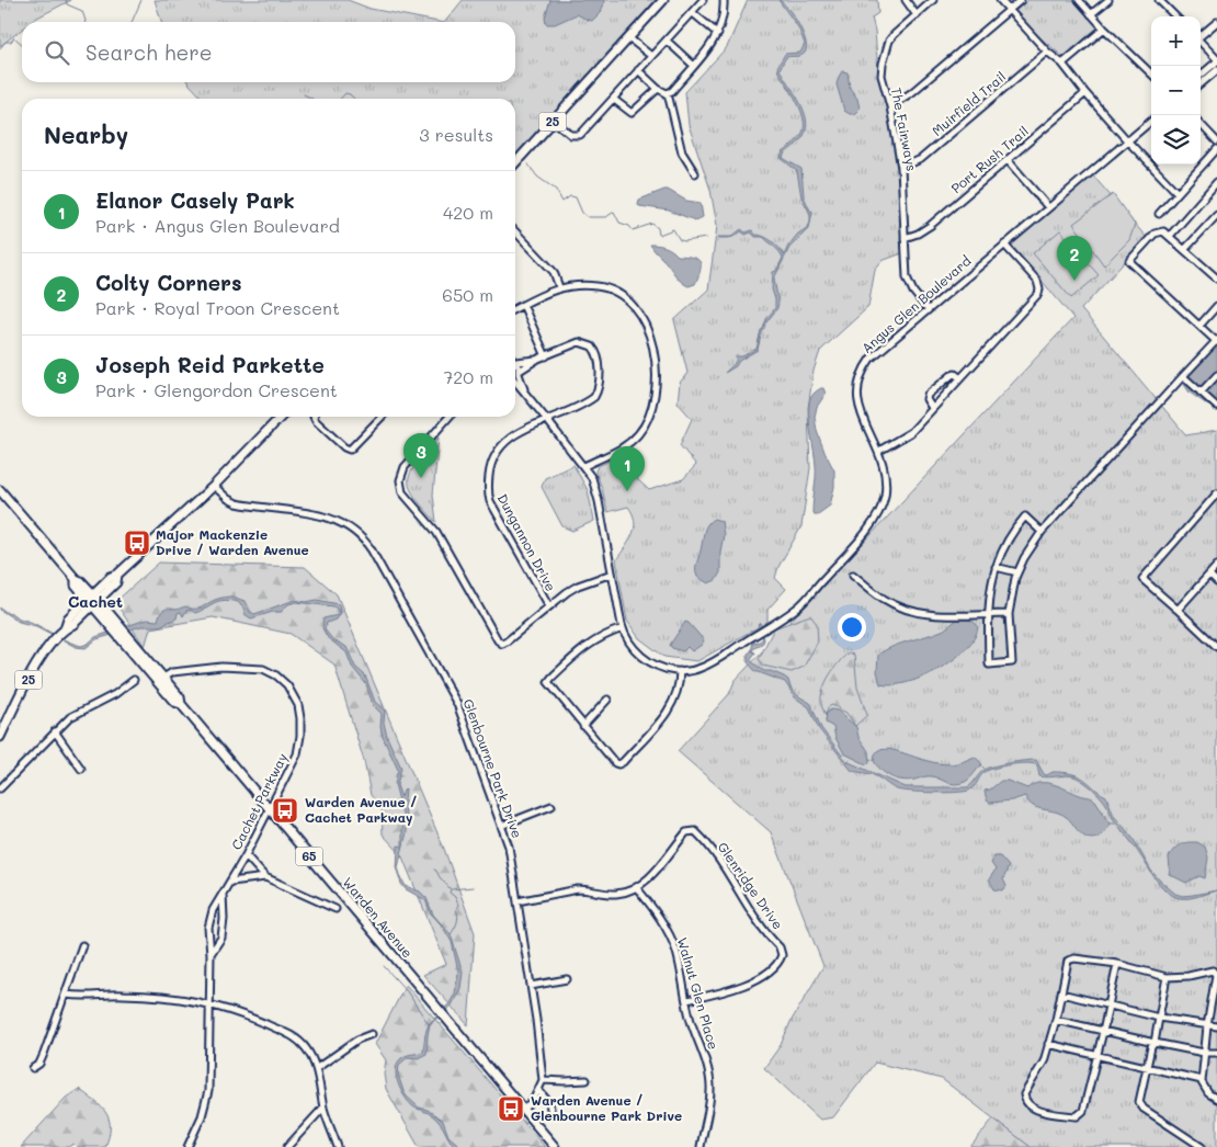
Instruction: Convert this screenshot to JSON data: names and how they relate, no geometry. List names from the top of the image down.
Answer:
{
  "streets": {
    "main road": ["25", "65", "Warden Avenue"],
    "street": [
      "Muirfield Trail",
      "The Fairways",
      "Port Rush Trail",
      "Angus Glen Boulevard",
      "Dungannon Drive",
      "Glenbourne Park Drive",
      "Cachet Parkway",
      "Glenridge Drive",
      "Walnut Glen Place"
    ]
  },
  "crossings": [
    ["Muirfield Trail", "The Fairways"],
    ["25", "Glenbourne Park Drive"],
    ["25", "Warden Avenue"],
    ["The Fairways", "Port Rush Trail"],
    ["The Fairways", "Angus Glen Boulevard"],
    ["Angus Glen Boulevard", "Dungannon Drive"],
    ["Cachet Parkway", "Warden Avenue"],
    ["Glenridge Drive", "Walnut Glen Place"]
  ],
  "districts": ["Cachet"],
  "places": {
    "bus stop": ["Major Mackenzie Drive / Warden Avenue", "Warden Avenue / Cachet Parkway", "Warden Avenue / Glenbourne Park Drive"]
  },
  "page": {
    "map_buttons": ["+", "−"],
    "search": "Search here",
    "heading": ["Nearby", "3 results"],
    "list": [
      {
        "mark": "1",
        "name": "Elanor Casely Park",
        "note": "Park · Angus Glen Boulevard",
        "value": "420 m"
      },
      {
        "mark": "2",
        "name": "Colty Corners",
        "note": "Park · Royal Troon Crescent",
        "value": "650 m"
      },
      {
        "mark": "3",
        "name": "Joseph Reid Parkette",
        "note": "Park · Glengordon Crescent",
        "value": "720 m"
      }
    ],
    "pins": ["2", "3", "1"]
  }
}
